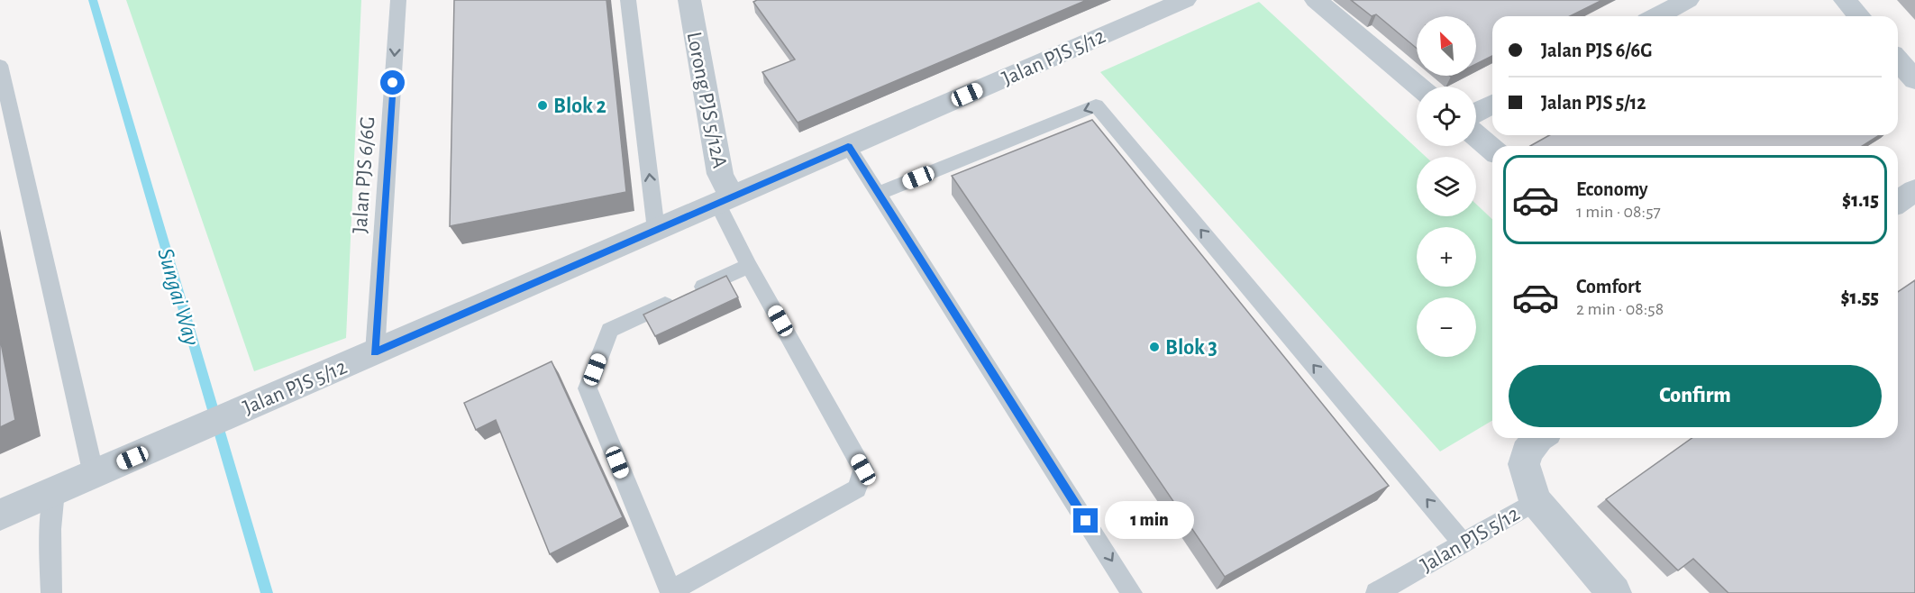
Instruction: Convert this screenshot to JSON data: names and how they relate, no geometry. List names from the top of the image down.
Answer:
{
  "streets": {
    "street": ["Jalan PJS 5/12", "Lorong PJS 5/12A"],
    "lane": ["Jalan PJS 6/6G"]
  },
  "crossings": [
    ["Jalan PJS 5/12", "Lorong PJS 5/12A"],
    ["Jalan PJS 5/12", "Jalan PJS 6/6G"]
  ],
  "one_way": ["Jalan PJS 6/6G"],
  "water": ["Sungai Way"],
  "places": ["Blok 2", "Blok 3"],
  "north": "top left",
  "page": {
    "map_buttons": ["+", "−"],
    "banner": ["Jalan PJS 6/6G", "Jalan PJS 5/12"],
    "list": [
      {
        "name": "Economy",
        "note": "1 min · 08:57",
        "value": "$1.15"
      },
      {
        "name": "Comfort",
        "note": "2 min · 08:58",
        "value": "$1.55"
      }
    ],
    "buttons": "Confirm",
    "bubble": "1 min"
  }
}
